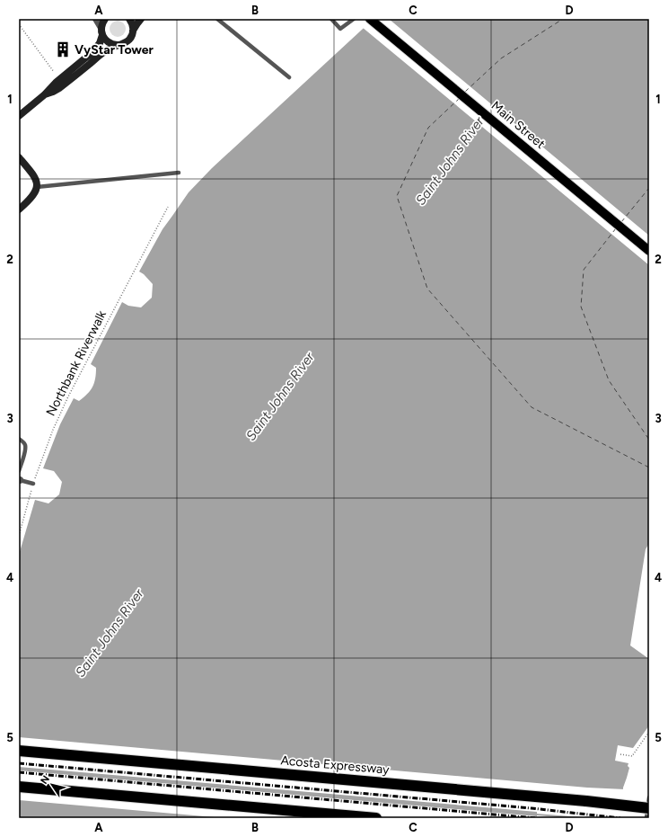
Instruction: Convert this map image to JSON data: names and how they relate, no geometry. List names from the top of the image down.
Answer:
{
  "streets": {
    "highway": ["Acosta Expressway"],
    "main road": ["Main Street"],
    "path": ["Northbank Riverwalk"]
  },
  "water": ["Saint Johns River"],
  "places": {
    "building": ["VyStar Tower"]
  },
  "north": "top left",
  "grid": {
    "columns": [
      "A",
      "B",
      "C",
      "D"
    ],
    "rows": [
      "1",
      "2",
      "3",
      "4",
      "5"
    ]
  }
}
